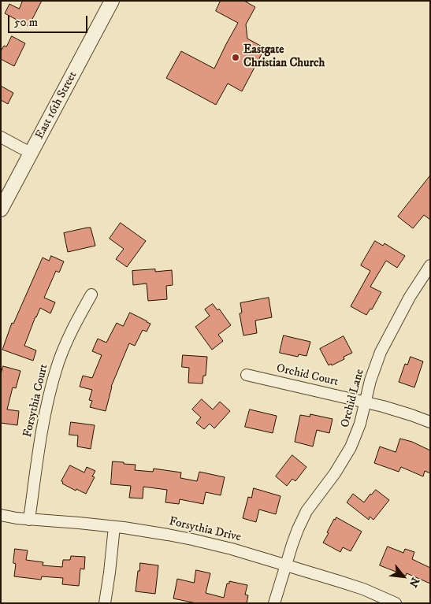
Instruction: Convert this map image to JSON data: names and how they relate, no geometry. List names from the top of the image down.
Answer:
{
  "streets": {
    "street": [
      "East 16th Street",
      "Orchid Court",
      "Orchid Lane",
      "Forsythia Court",
      "Forsythia Drive"
    ]
  },
  "crossings": [
    ["Orchid Court", "Orchid Lane"],
    ["Orchid Lane", "Forsythia Drive"],
    ["Forsythia Court", "Forsythia Drive"]
  ],
  "places": ["Eastgate Christian Church"],
  "scale_bar": "50 m",
  "north": "bottom right"
}
